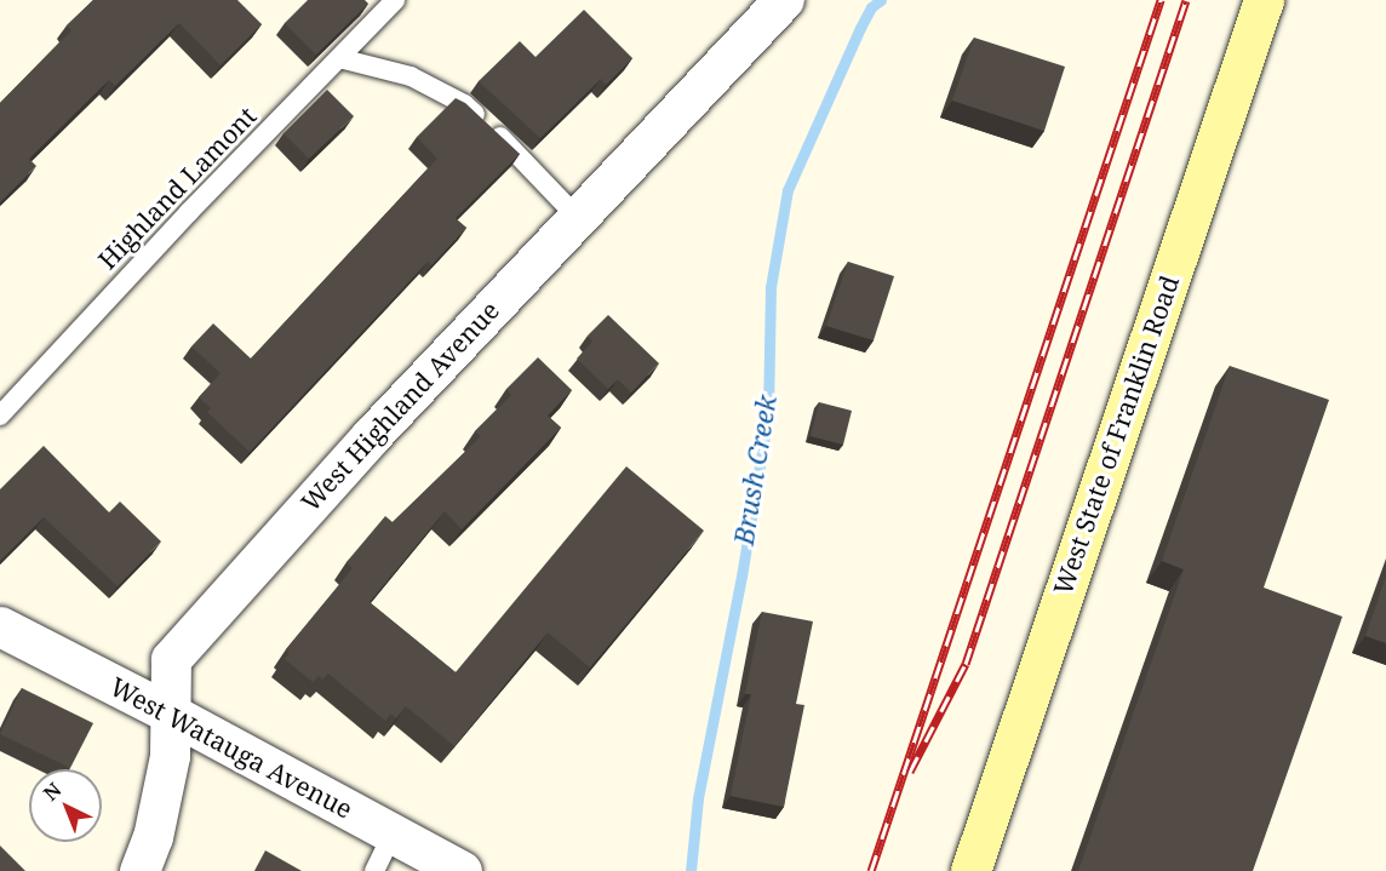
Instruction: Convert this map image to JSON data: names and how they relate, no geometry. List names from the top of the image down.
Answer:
{
  "streets": {
    "main road": ["West State of Franklin Road"],
    "street": ["West Highland Avenue", "West Watauga Avenue"],
    "lane": ["Highland Lamont"]
  },
  "crossings": [
    ["West Highland Avenue", "West Watauga Avenue"]
  ],
  "water": ["Brush Creek"],
  "north": "top left"
}
